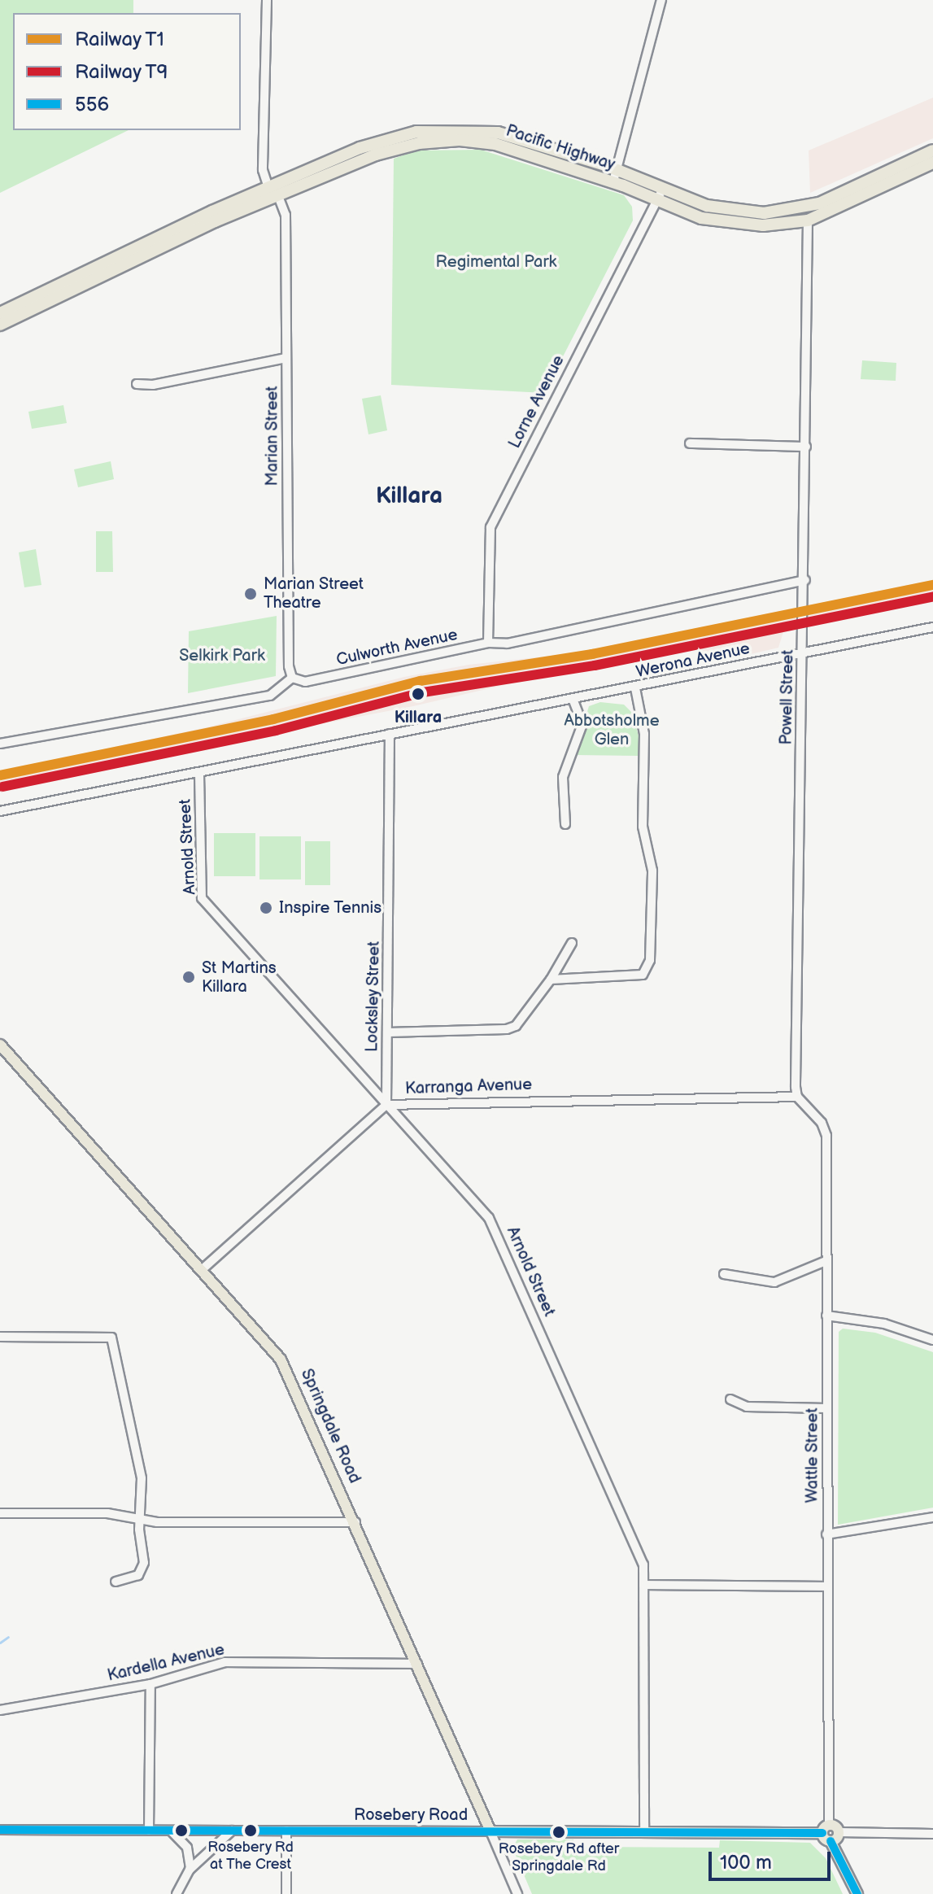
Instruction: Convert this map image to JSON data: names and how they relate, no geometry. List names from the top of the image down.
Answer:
{
  "streets": {
    "highway": ["Pacific Highway"],
    "main road": ["Springdale Road", "Rosebery Road"],
    "street": [
      "Lorne Avenue",
      "Marian Street",
      "Culworth Avenue",
      "Werona Avenue",
      "Powell Street",
      "Arnold Street",
      "Locksley Street",
      "Karranga Avenue",
      "Wattle Street",
      "Kardella Avenue"
    ]
  },
  "crossings": [
    ["Pacific Highway", "Lorne Avenue"],
    ["Pacific Highway", "Marian Street"],
    ["Pacific Highway", "Powell Street"],
    ["Lorne Avenue", "Culworth Avenue"],
    ["Marian Street", "Culworth Avenue"],
    ["Culworth Avenue", "Powell Street"],
    ["Werona Avenue", "Powell Street"],
    ["Werona Avenue", "Arnold Street"],
    ["Werona Avenue", "Locksley Street"],
    ["Powell Street", "Karranga Avenue"],
    ["Powell Street", "Wattle Street"],
    ["Arnold Street", "Locksley Street"],
    ["Arnold Street", "Karranga Avenue"],
    ["Arnold Street", "Rosebery Road"],
    ["Locksley Street", "Karranga Avenue"],
    ["Karranga Avenue", "Springdale Road"],
    ["Karranga Avenue", "Wattle Street"],
    ["Springdale Road", "Kardella Avenue"],
    ["Springdale Road", "Rosebery Road"],
    ["Wattle Street", "Rosebery Road"]
  ],
  "districts": ["Killara"],
  "parks": ["Regimental Park", "Selkirk Park", "Abbotsholme Glen"],
  "places": [
    "Marian Street Theatre",
    "Killara",
    "Inspire Tennis",
    "St Martins Killara",
    "Rosebery Rd at The Crest",
    "Rosebery Rd after Springdale Rd"
  ],
  "lines": ["rail line T1", "rail line T9", "transit line 556"],
  "legend": ["Railway T1", "Railway T9", "556"],
  "scale_bar": "100 m"
}
